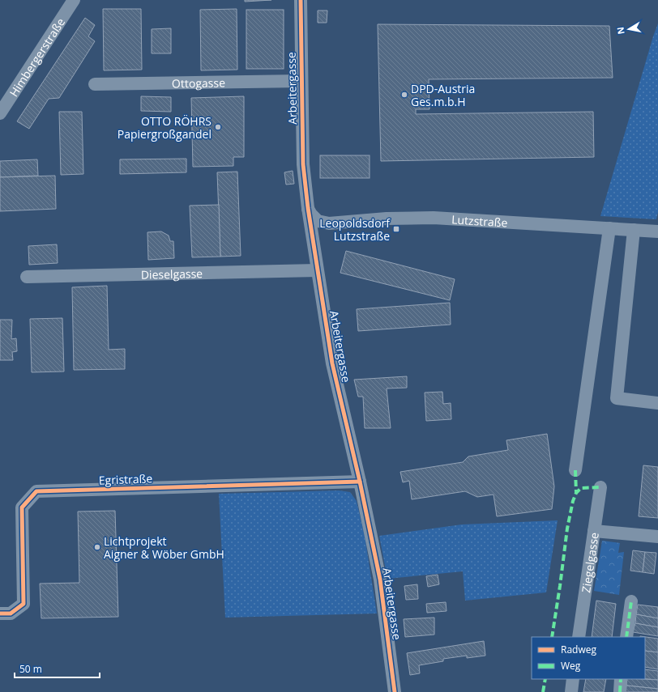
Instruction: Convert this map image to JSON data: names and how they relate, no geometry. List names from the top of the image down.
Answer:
{
  "streets": {
    "street": [
      "Himbergerstraße",
      "Ottogasse",
      "Arbeitergasse",
      "Lutzstraße",
      "Dieselgasse",
      "Egristraße",
      "Ziegelgasse"
    ]
  },
  "crossings": [
    ["Ottogasse", "Arbeitergasse"],
    ["Arbeitergasse", "Lutzstraße"],
    ["Arbeitergasse", "Dieselgasse"],
    ["Arbeitergasse", "Egristraße"]
  ],
  "places": {
    "other": ["DPD-Austria Ges.m.b.H", "OTTO RÖHRS Papiergroßgandel", "Lichtprojekt Aigner & Wöber GmbH"],
    "transit": ["Leopoldsdorf Lutzstraße"]
  },
  "legend": ["Radweg", "Weg"],
  "scale_bar": "50 m",
  "north": "left"
}
